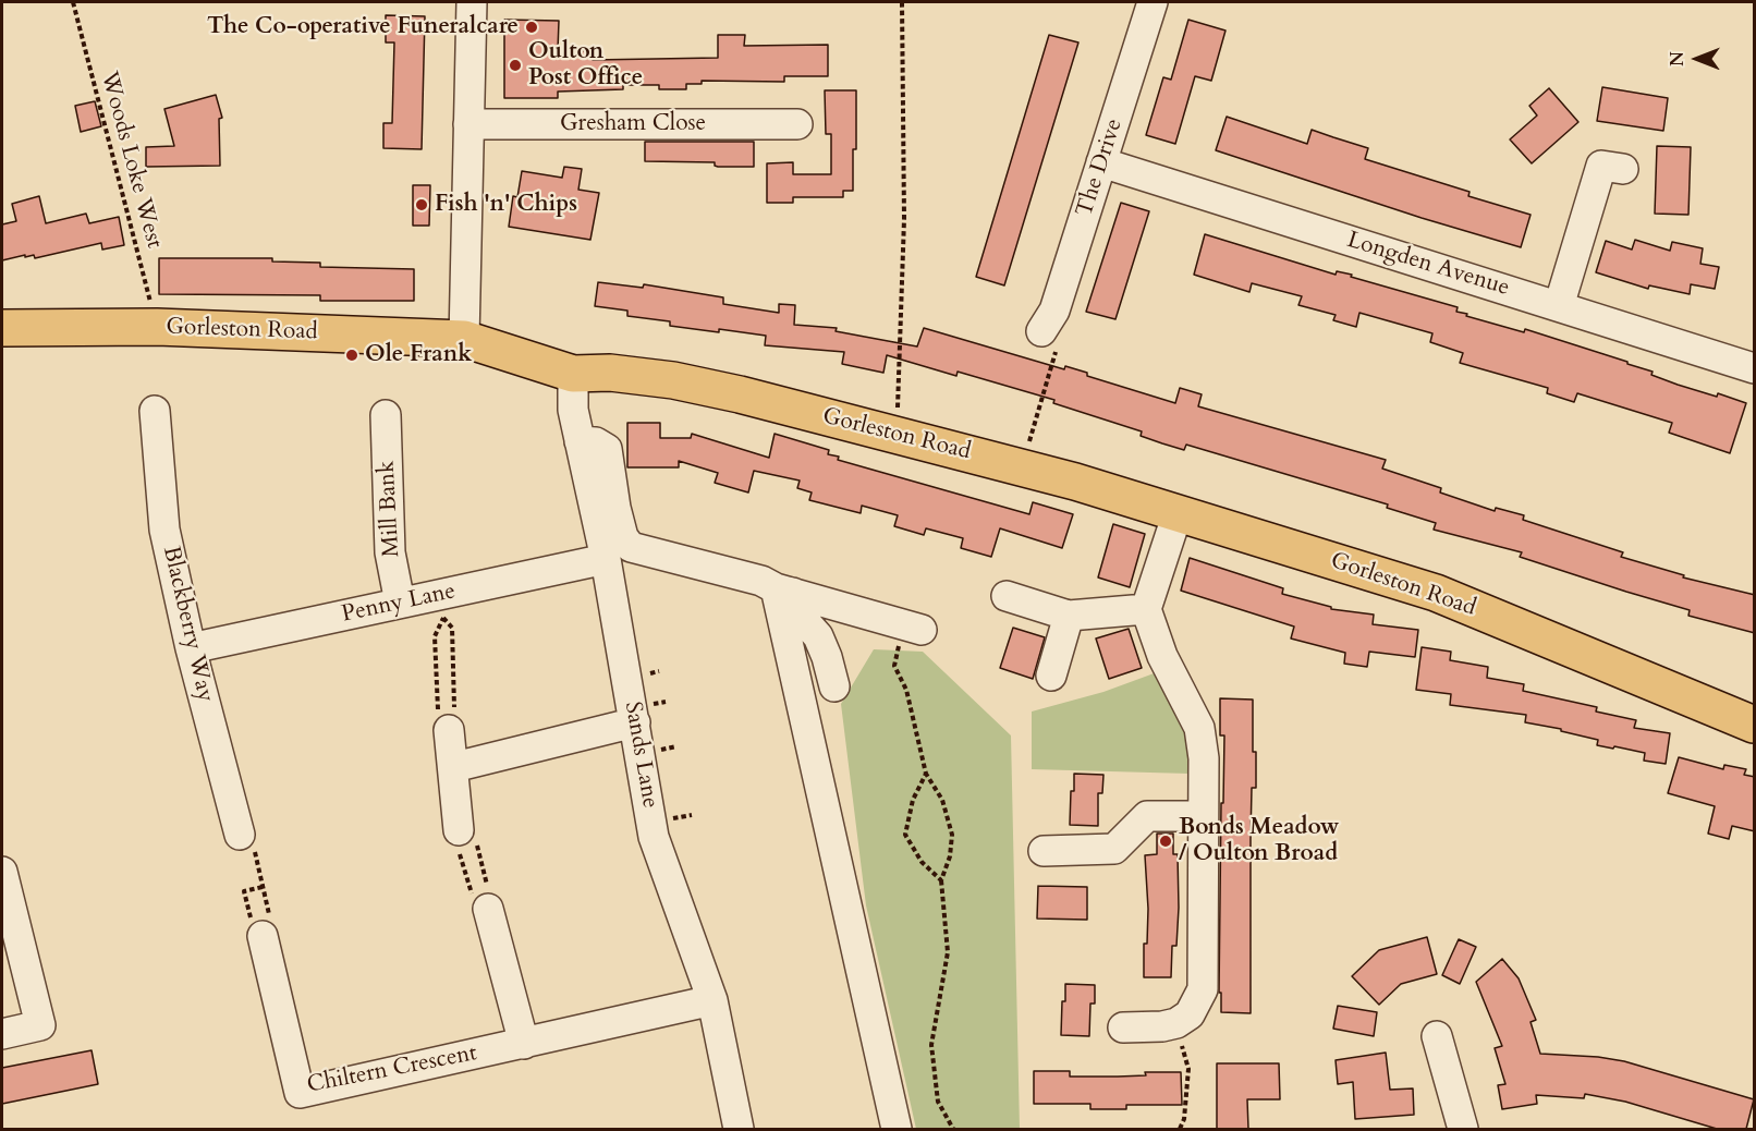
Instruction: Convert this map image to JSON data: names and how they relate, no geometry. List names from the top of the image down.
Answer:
{
  "streets": {
    "main road": ["Gorleston Road"],
    "street": [
      "Gresham Close",
      "The Drive",
      "Longden Avenue",
      "Mill Bank",
      "Penny Lane",
      "Blackberry Way",
      "Sands Lane",
      "Chiltern Crescent"
    ],
    "path": ["Woods Loke West"]
  },
  "crossings": [
    ["Woods Loke West", "Gorleston Road"],
    ["The Drive", "Longden Avenue"],
    ["Gorleston Road", "Sands Lane"],
    ["Mill Bank", "Penny Lane"],
    ["Penny Lane", "Blackberry Way"],
    ["Penny Lane", "Sands Lane"],
    ["Sands Lane", "Chiltern Crescent"]
  ],
  "places": [
    "The Co-operative Funeralcare",
    "Oulton Post Office",
    "Fish 'n' Chips",
    "Ole Frank",
    "Bonds Meadow / Oulton Broad"
  ],
  "north": "left"
}
